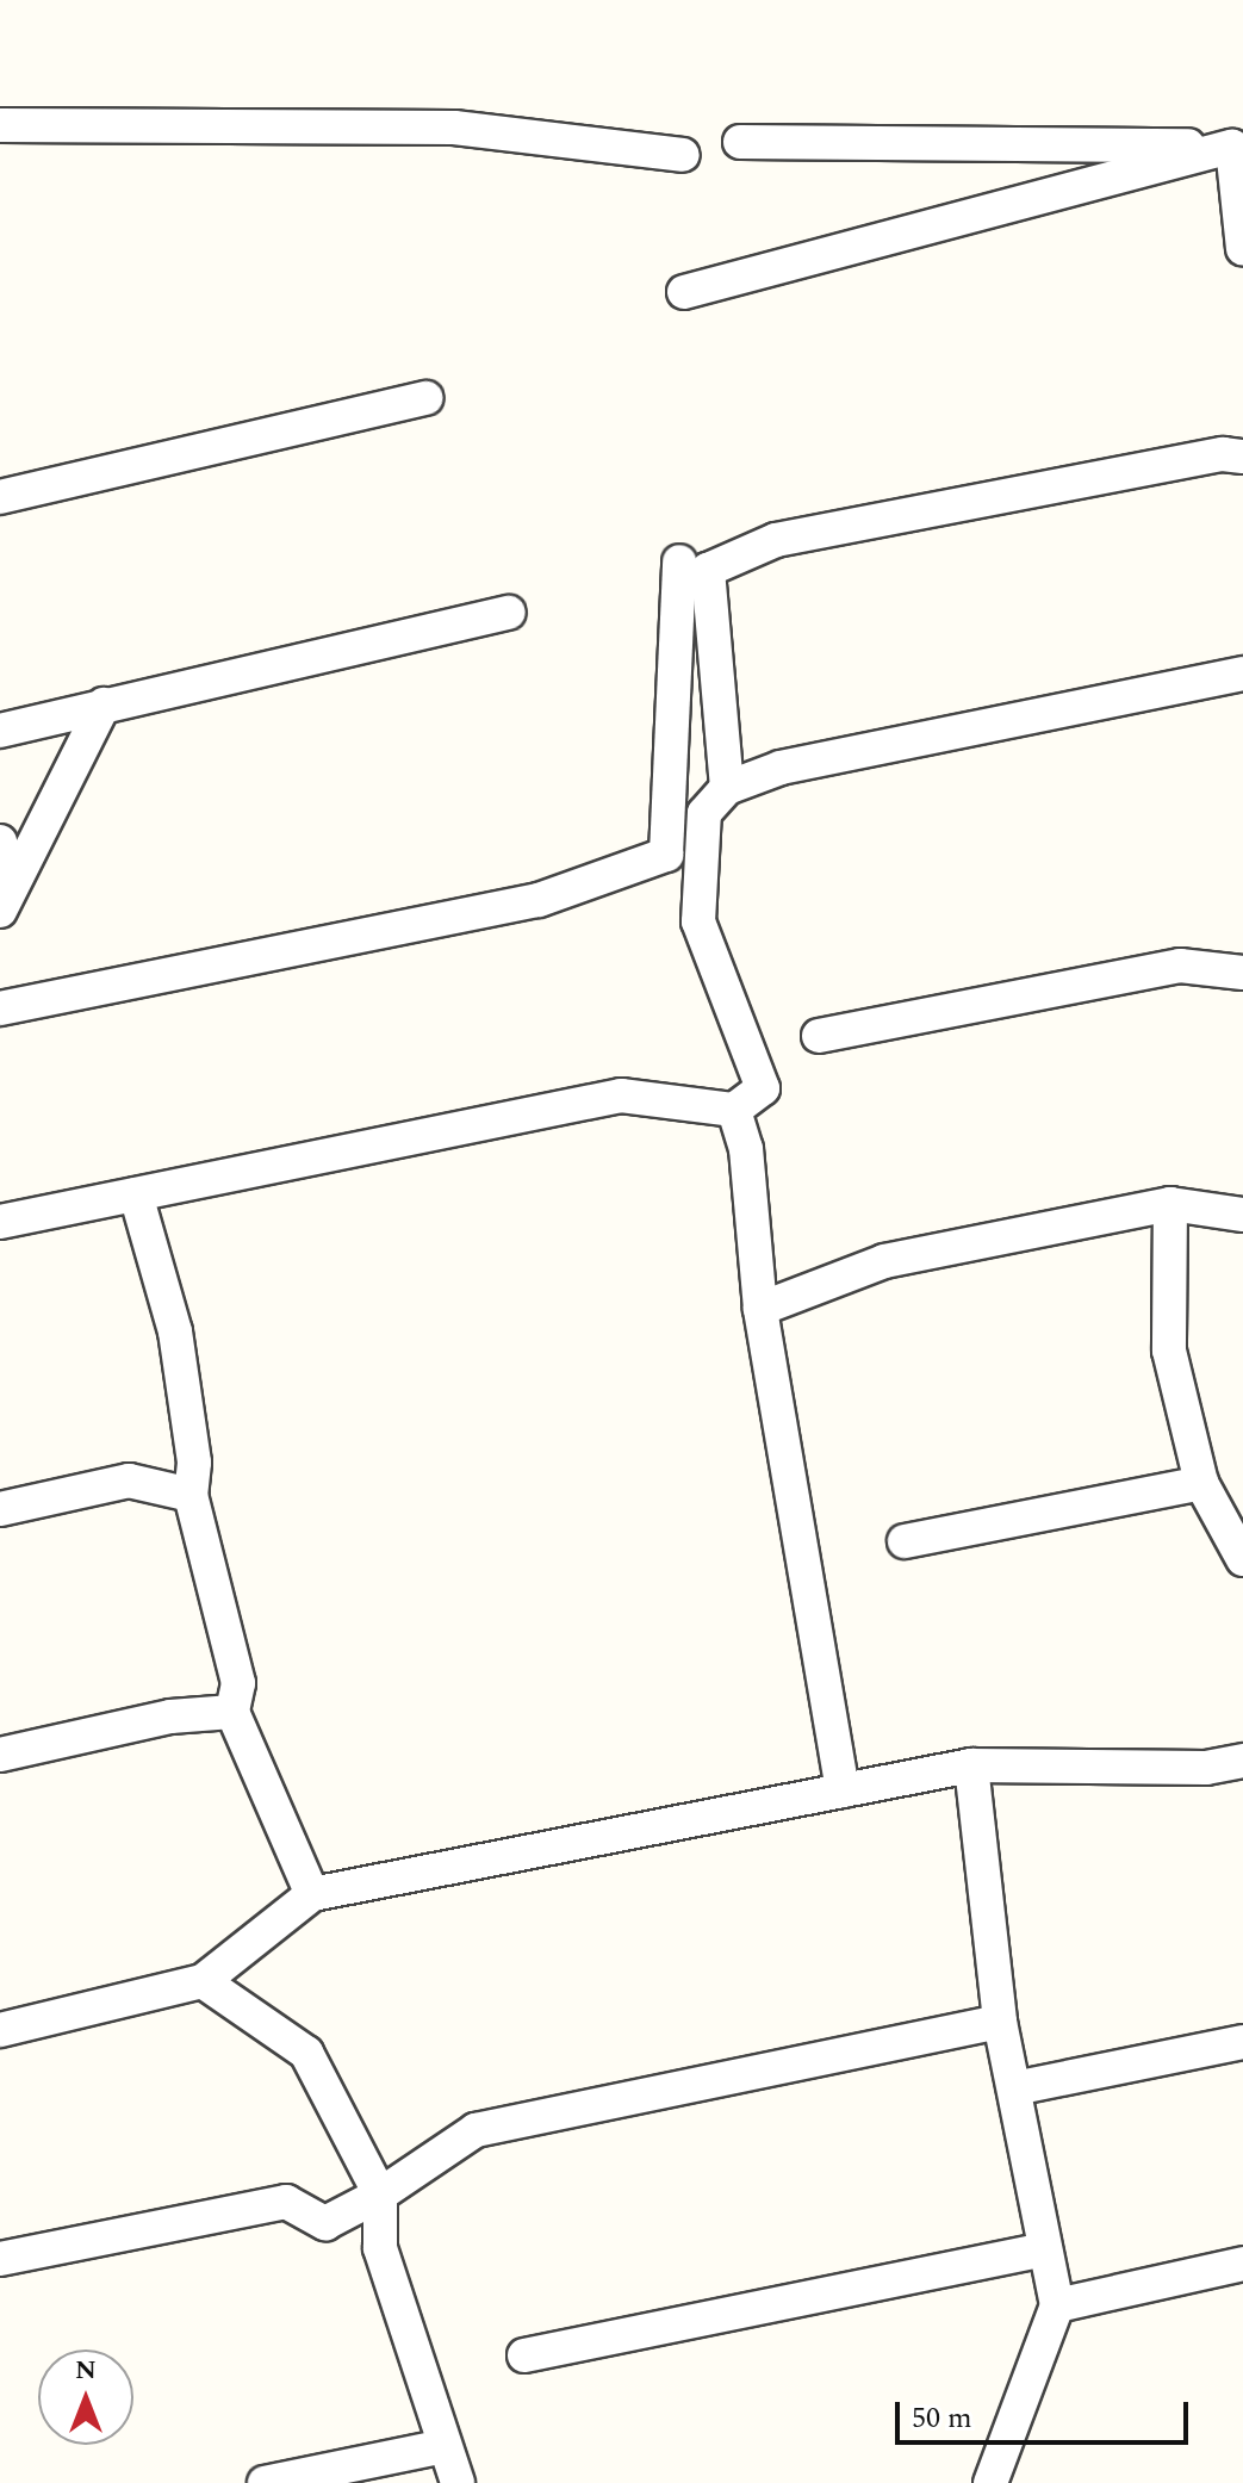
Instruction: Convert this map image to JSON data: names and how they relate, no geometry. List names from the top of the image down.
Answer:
{
  "scale_bar": "50 m",
  "north": "top"
}
